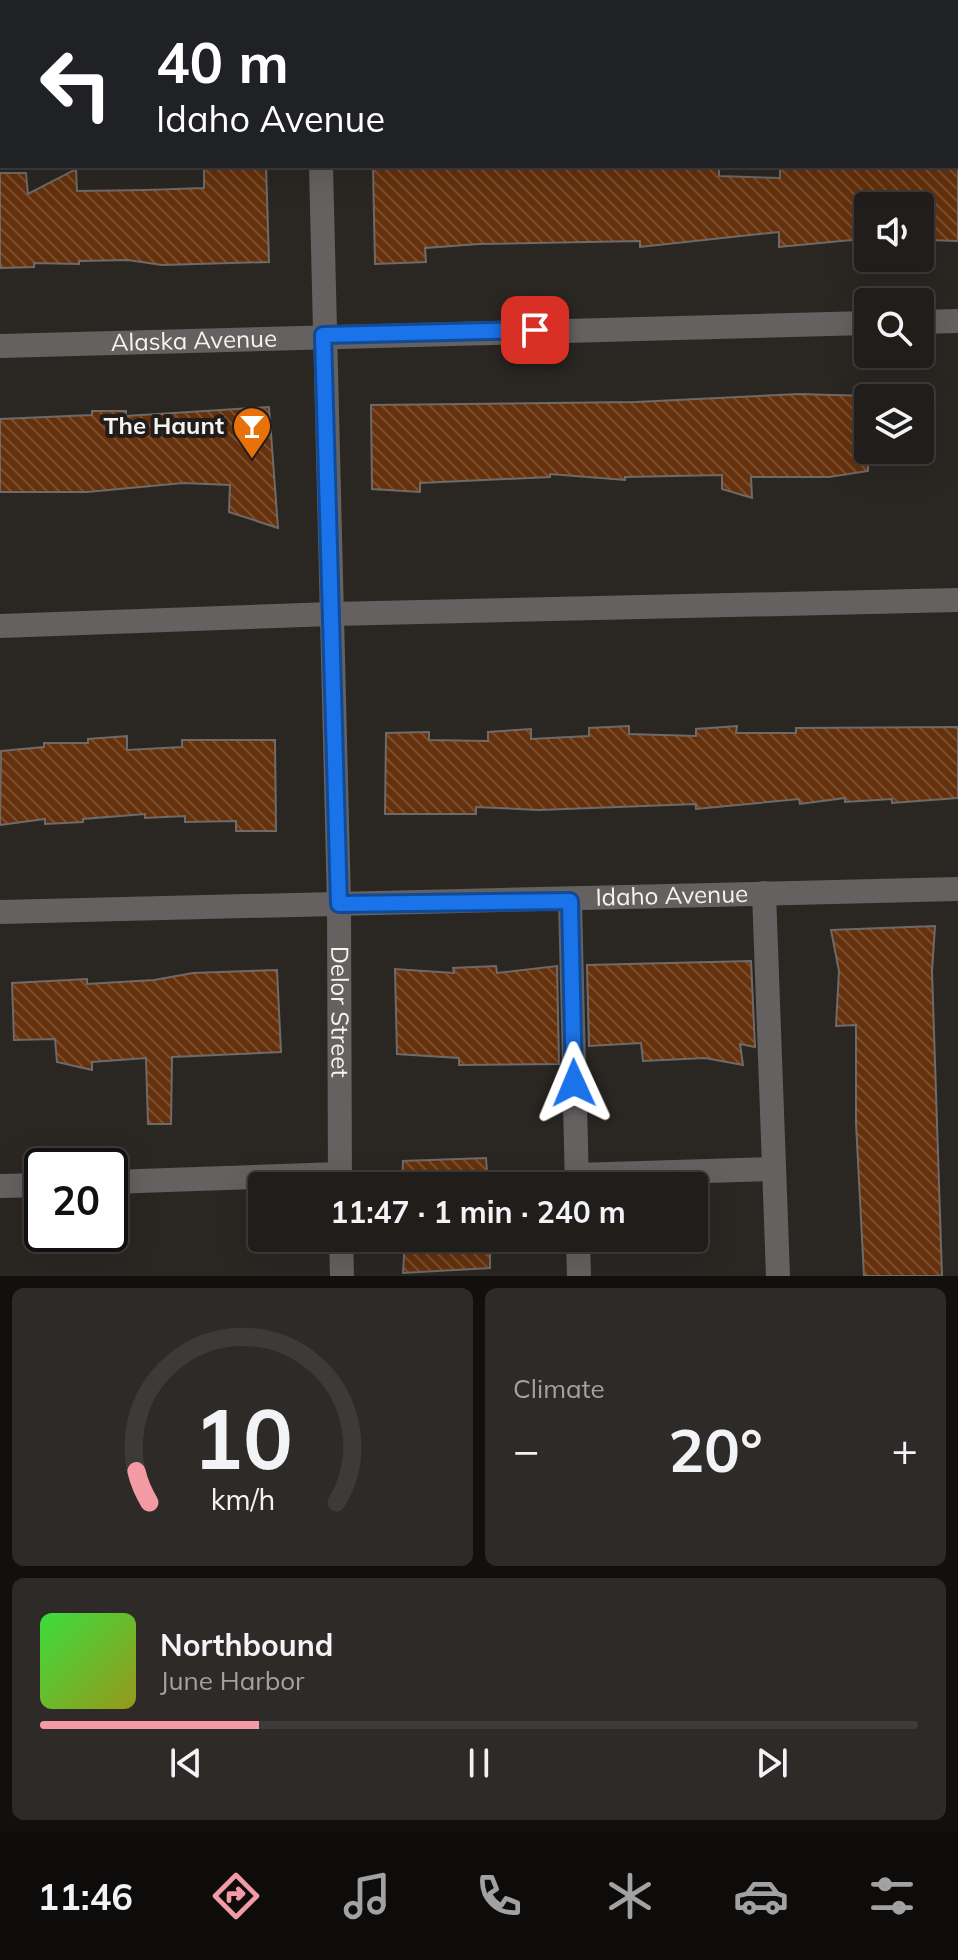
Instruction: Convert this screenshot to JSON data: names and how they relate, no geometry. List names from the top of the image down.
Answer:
{
  "streets": {
    "street": ["Alaska Avenue", "Idaho Avenue", "Delor Street"]
  },
  "crossings": [
    ["Alaska Avenue", "Delor Street"],
    ["Idaho Avenue", "Delor Street"]
  ],
  "places": {
    "bar": ["The Haunt"]
  },
  "page": {
    "turn": ["40 m", "Idaho Avenue"],
    "limit": "20",
    "trip": "11:47 · 1 min · 240 m",
    "tile": "Climate",
    "heat": ["−", "20°", "+"],
    "song": ["Northbound", "June Harbor"],
    "tabs": "11:46",
    "gauge": ["10", "km/h"]
  }
}
